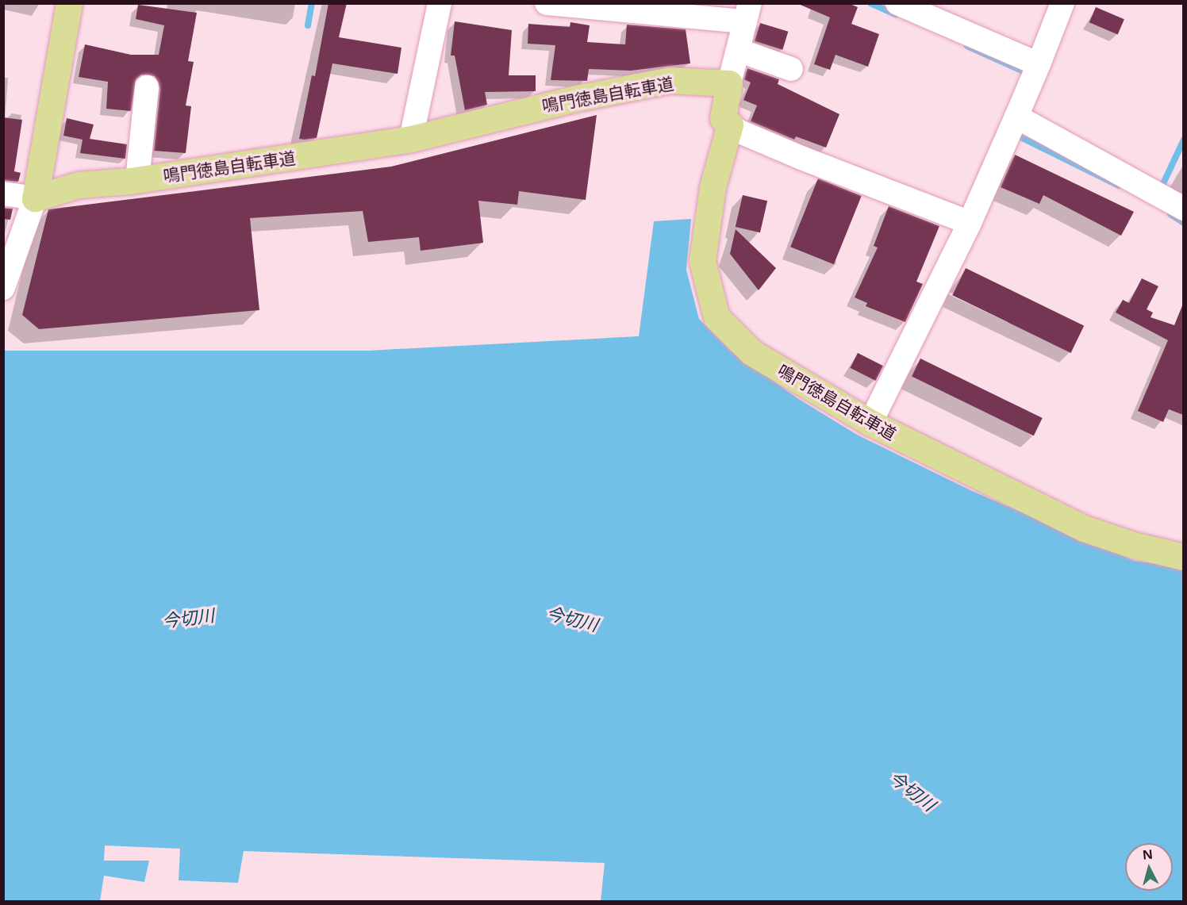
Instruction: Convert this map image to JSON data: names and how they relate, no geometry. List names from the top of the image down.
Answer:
{
  "streets": {
    "main road": ["鳴門徳島自転車道"]
  },
  "water": ["今切川"],
  "north": "top"
}
